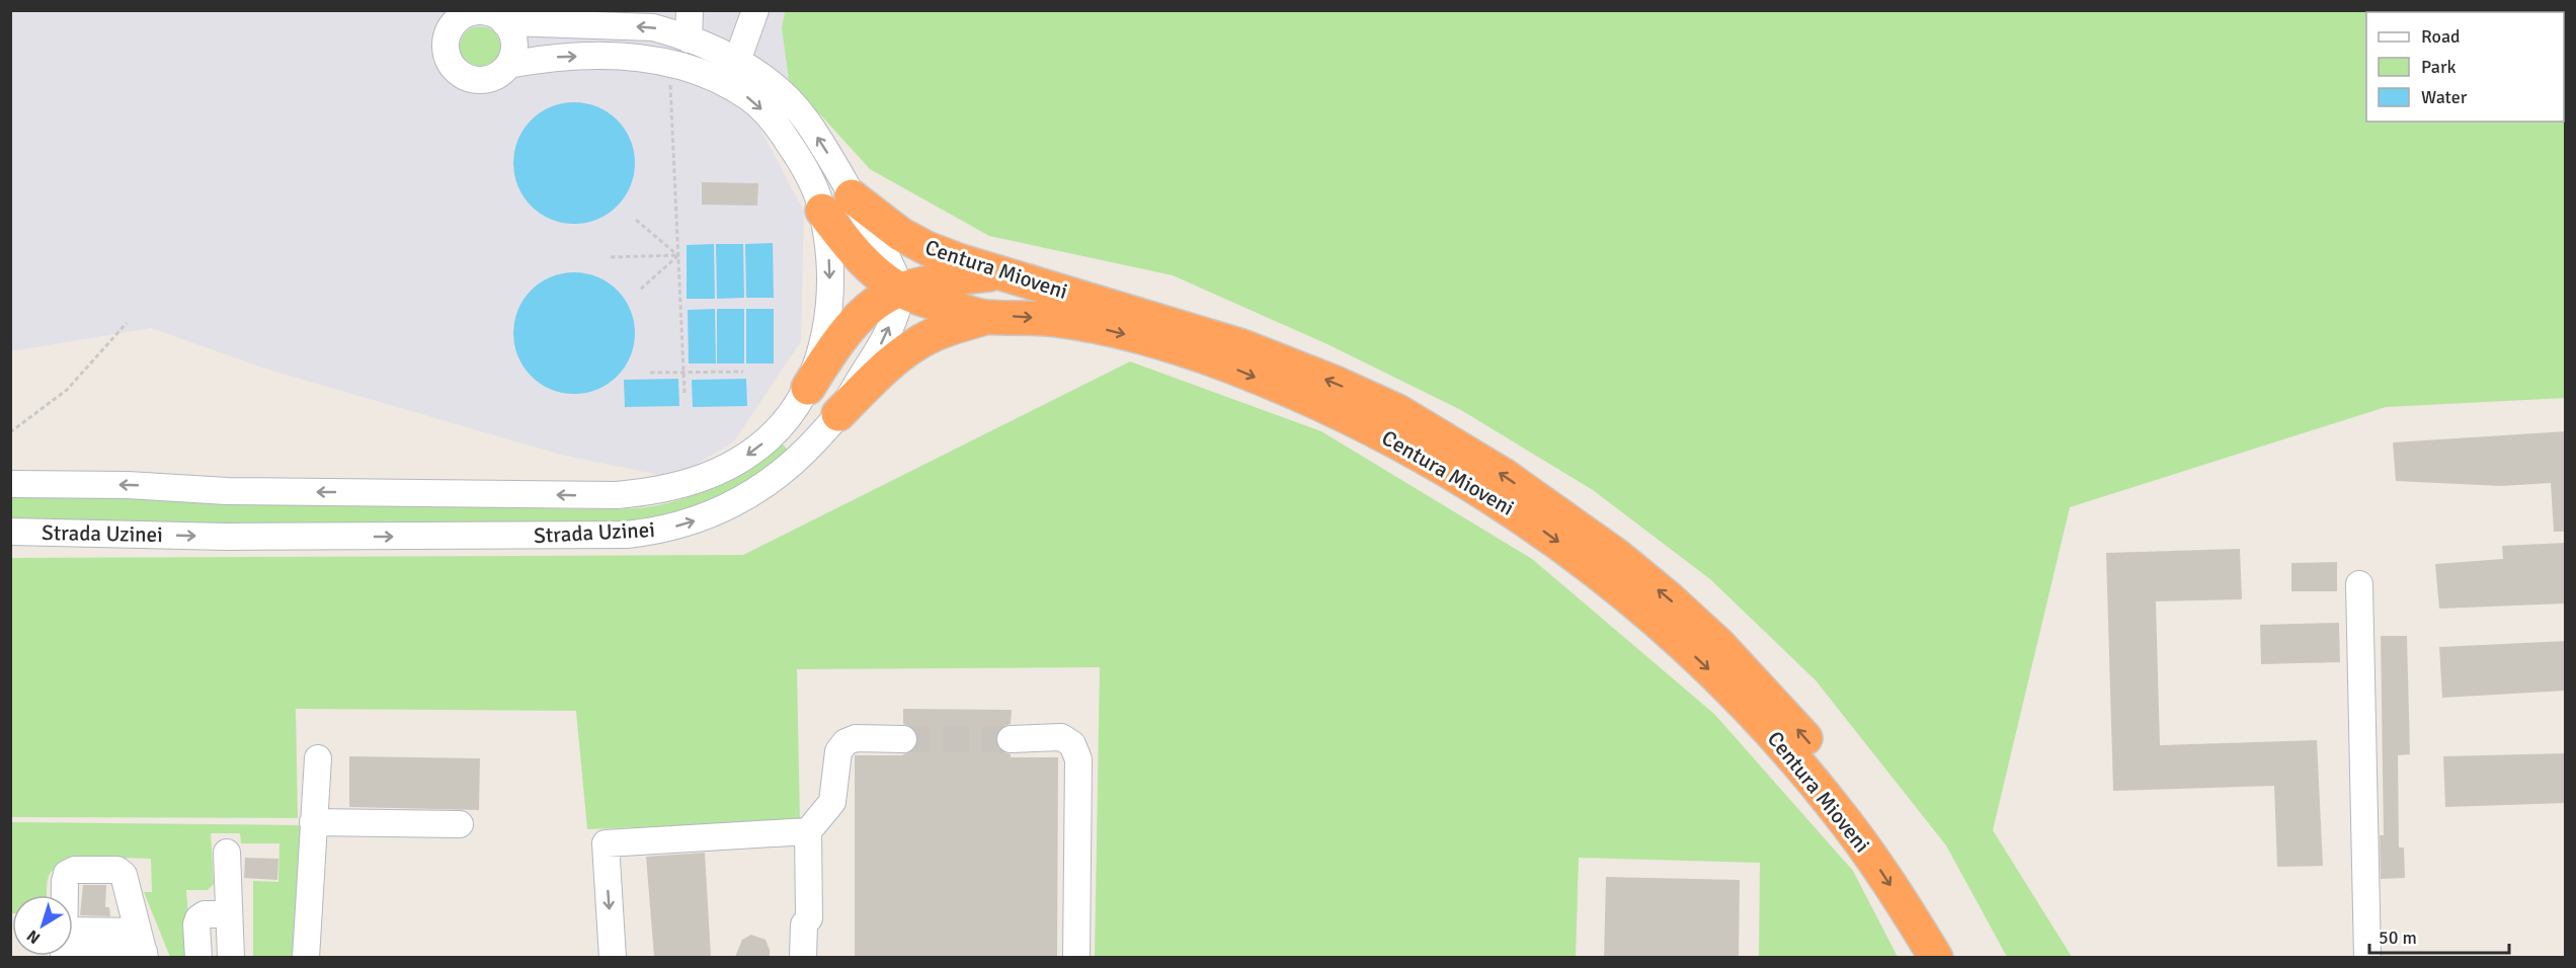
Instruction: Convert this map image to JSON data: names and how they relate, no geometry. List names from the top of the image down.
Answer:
{
  "streets": {
    "highway": ["Centura Mioveni"],
    "street": ["Strada Uzinei"]
  },
  "crossings": [
    ["Centura Mioveni", "Strada Uzinei"]
  ],
  "legend": ["Road", "Park", "Water"],
  "scale_bar": "50 m",
  "north": "bottom left"
}
